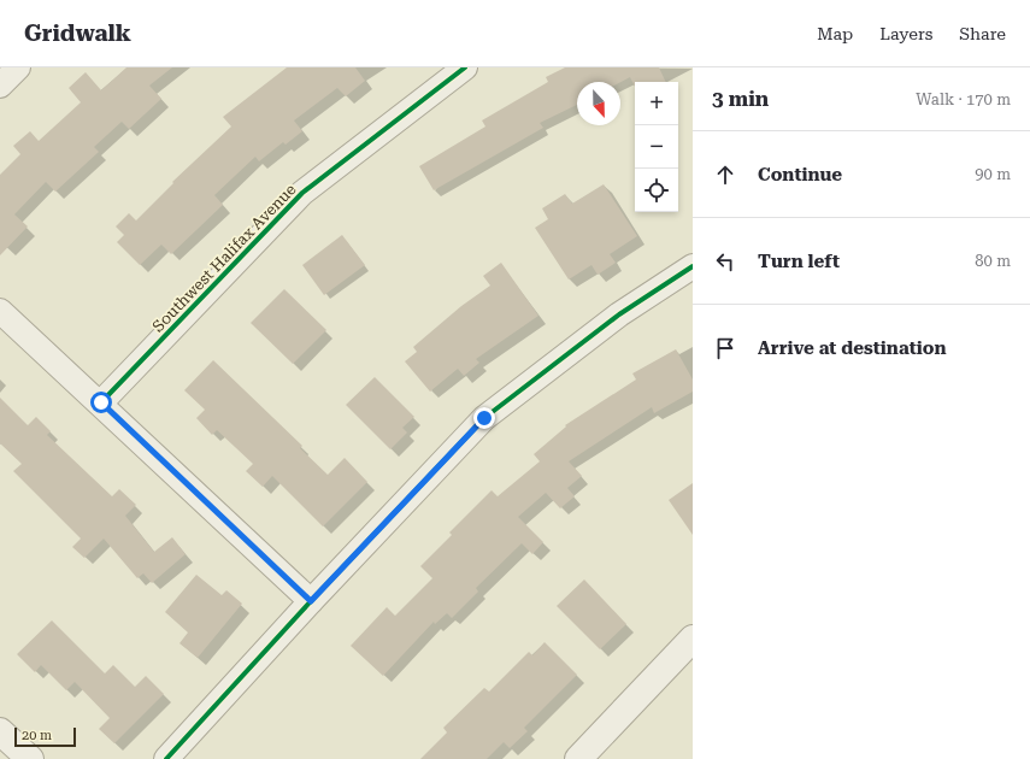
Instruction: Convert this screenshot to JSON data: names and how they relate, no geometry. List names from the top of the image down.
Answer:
{
  "streets": {
    "street": ["Southwest Halifax Avenue"]
  },
  "scale_bar": "20 m",
  "north": "bottom",
  "page": {
    "header": "Gridwalk",
    "nav": ["Map", "Layers", "Share"],
    "heading": ["3 min", "Walk · 170 m"],
    "map_buttons": ["+", "−"],
    "list": [
      ["Continue", "90 m"],
      ["Turn left", "80 m"],
      "Arrive at destination"
    ],
    "scale": "20 m"
  }
}
